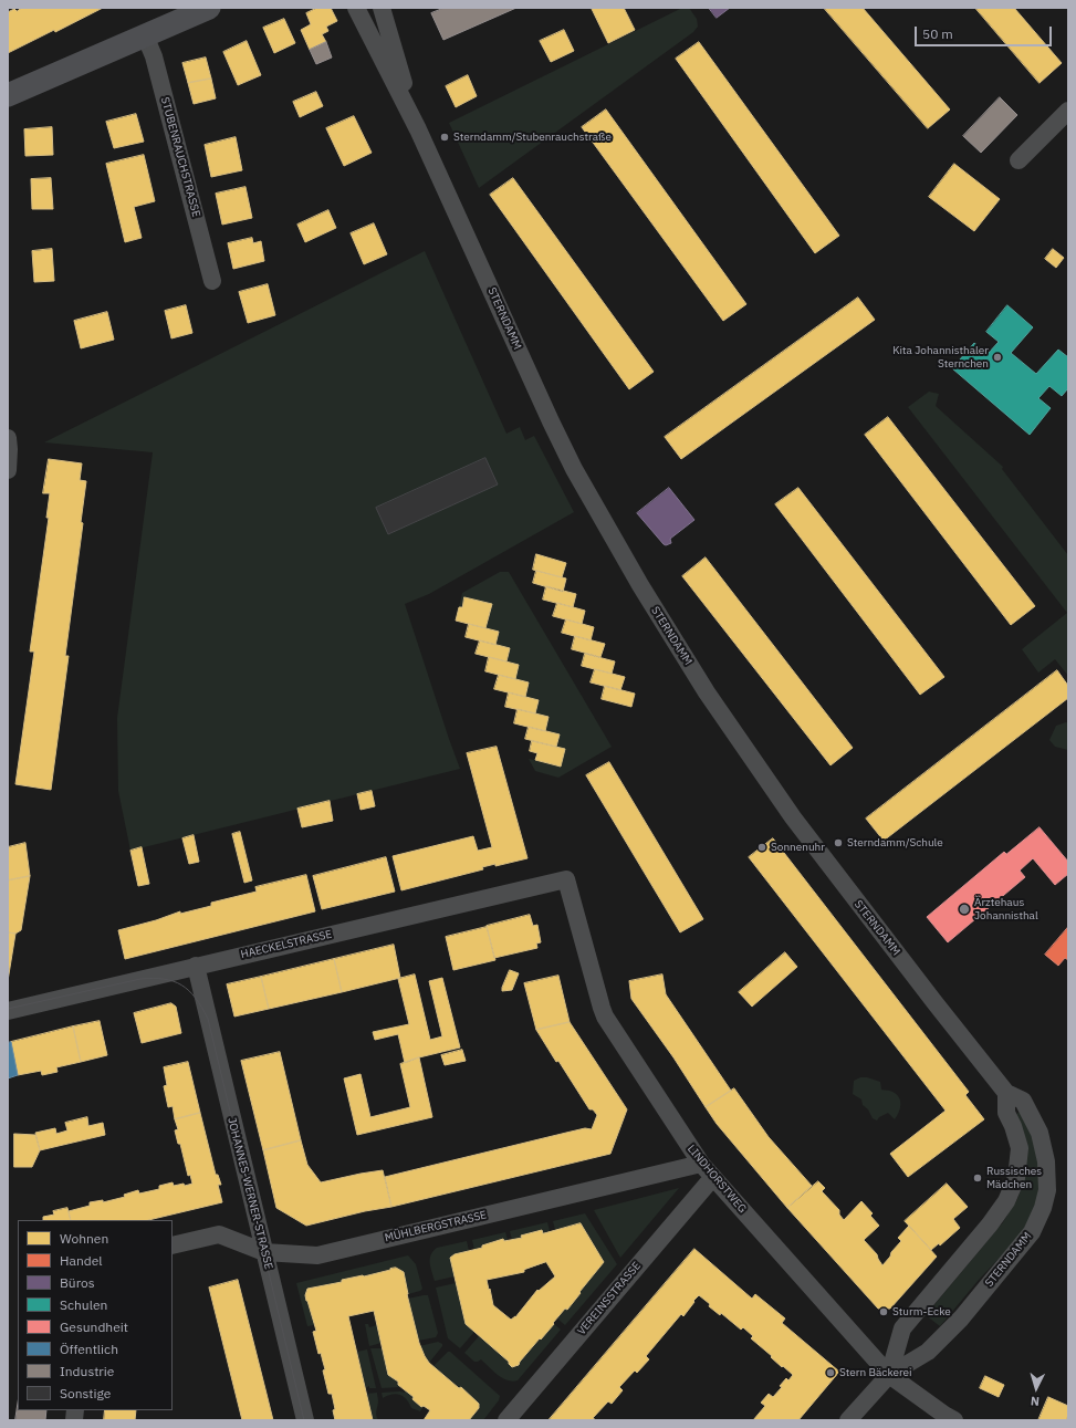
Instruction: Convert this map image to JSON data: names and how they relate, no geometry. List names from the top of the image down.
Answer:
{
  "streets": {
    "street": [
      "STUBENRAUCHSTRASSE",
      "STERNDAMM",
      "HAECKELSTRASSE",
      "LINDHORSTWEG",
      "JOHANNES-WERNER-STRASSE",
      "MÜHLBERGSTRASSE",
      "VEREINSSTRASSE"
    ]
  },
  "crossings": [
    ["STERNDAMM", "LINDHORSTWEG"],
    ["HAECKELSTRASSE", "LINDHORSTWEG"],
    ["HAECKELSTRASSE", "JOHANNES-WERNER-STRASSE"],
    ["LINDHORSTWEG", "MÜHLBERGSTRASSE"],
    ["LINDHORSTWEG", "VEREINSSTRASSE"],
    ["JOHANNES-WERNER-STRASSE", "MÜHLBERGSTRASSE"],
    ["MÜHLBERGSTRASSE", "VEREINSSTRASSE"]
  ],
  "places": [
    "Sterndamm/Stubenrauchstraße",
    "Kita Johannisthaler Sternchen",
    "Sterndamm/Schule",
    "Sonnenuhr",
    "Ärztehaus Johannisthal",
    "Russisches Mädchen",
    "Sturm-Ecke",
    "Stern Bäckerei"
  ],
  "legend": [
    "Wohnen",
    "Handel",
    "Büros",
    "Schulen",
    "Gesundheit",
    "Öffentlich",
    "Industrie",
    "Sonstige"
  ],
  "scale_bar": "50 m",
  "north": "bottom"
}
